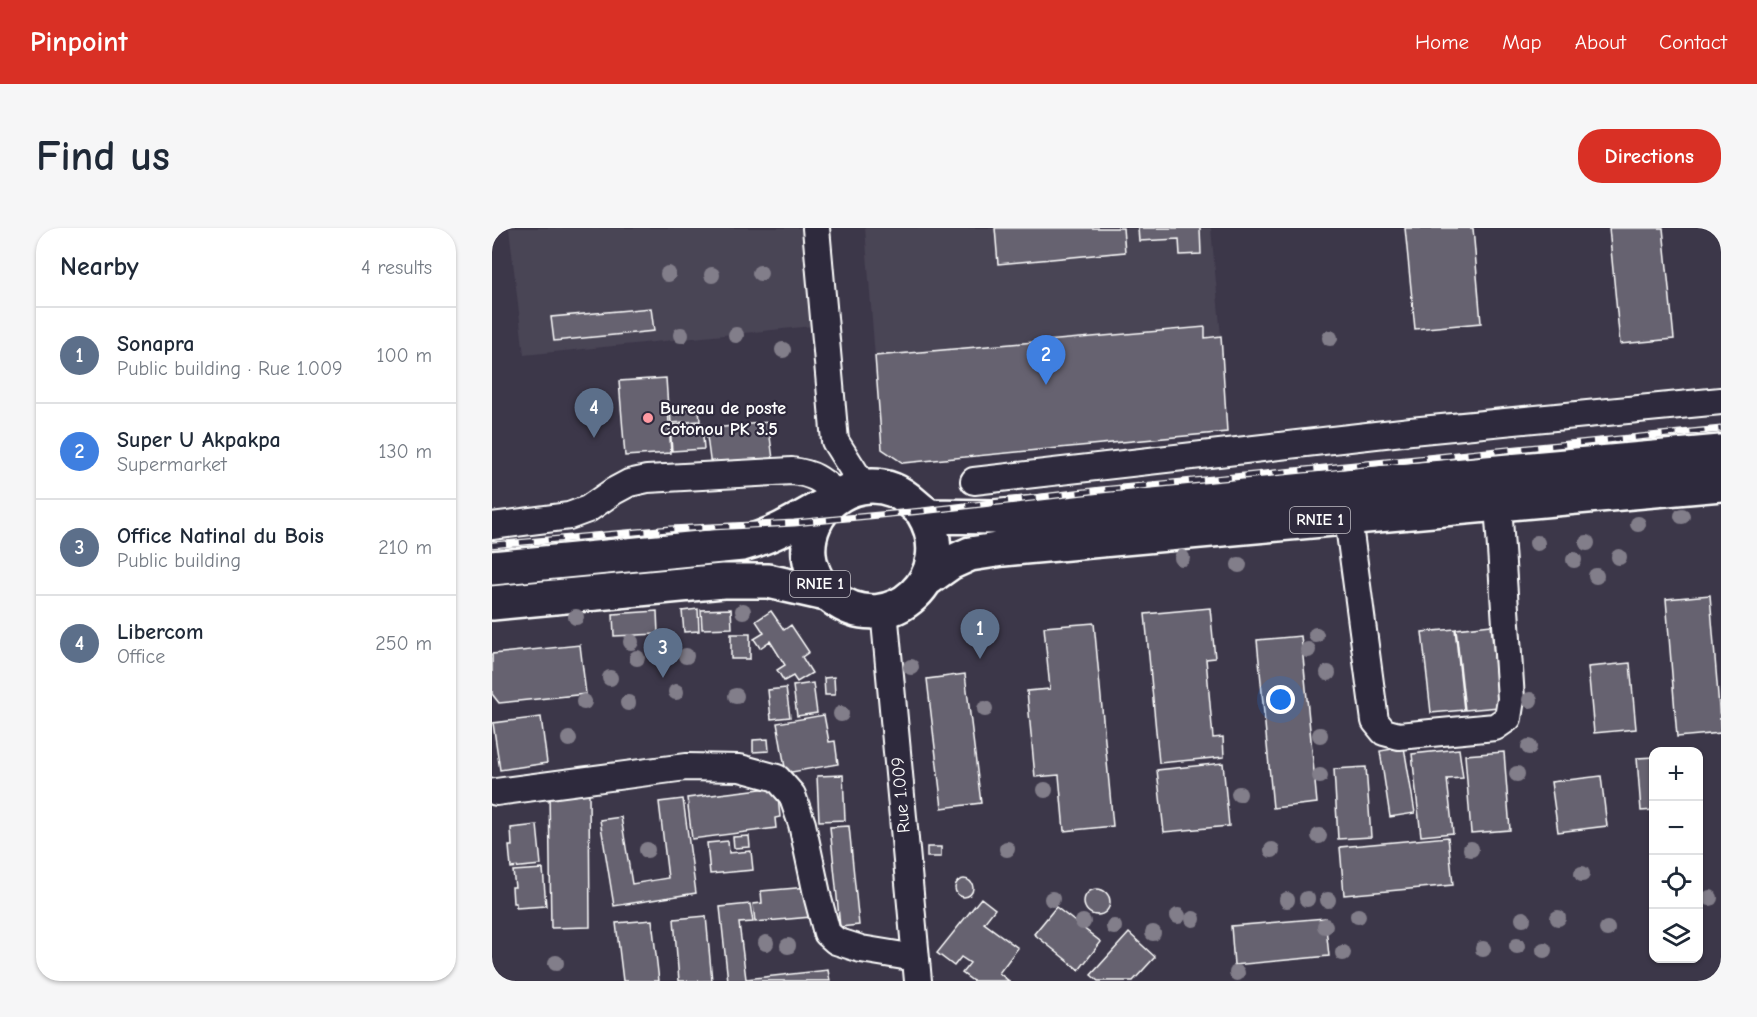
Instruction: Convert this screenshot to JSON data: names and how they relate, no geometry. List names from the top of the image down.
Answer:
{
  "streets": {
    "highway": ["RNIE 1"],
    "street": ["Rue 1.009"]
  },
  "crossings": [
    ["RNIE 1", "Rue 1.009"]
  ],
  "places": ["Bureau de poste Cotonou PK 3.5"],
  "page": {
    "header": "Pinpoint",
    "nav": [
      "Home",
      "Map",
      "About",
      "Contact"
    ],
    "buttons": "Directions",
    "title": "Find us",
    "heading": ["Nearby", "4 results"],
    "list": [
      {
        "mark": "1",
        "name": "Sonapra",
        "note": "Public building · Rue 1.009",
        "value": "100 m"
      },
      {
        "mark": "2",
        "name": "Super U Akpakpa",
        "note": "Supermarket",
        "value": "130 m"
      },
      {
        "mark": "3",
        "name": "Office Natinal du Bois",
        "note": "Public building",
        "value": "210 m"
      },
      {
        "mark": "4",
        "name": "Libercom",
        "note": "Office",
        "value": "250 m"
      }
    ],
    "pins": [
      "2",
      "4",
      "1",
      "3"
    ],
    "map_buttons": ["+", "−"]
  }
}
